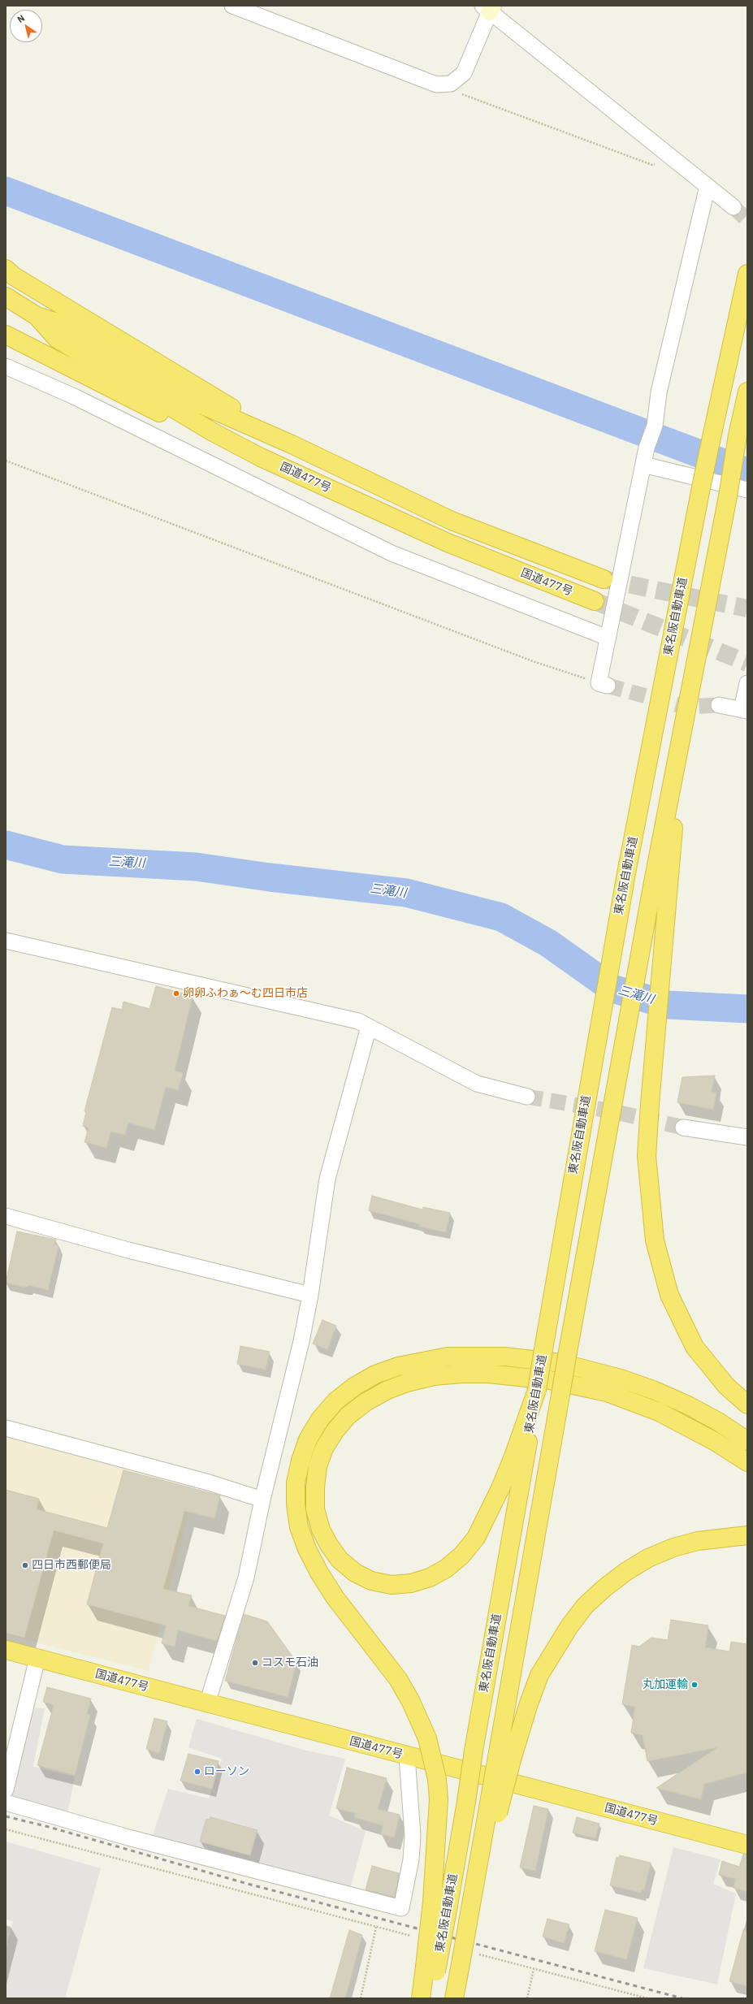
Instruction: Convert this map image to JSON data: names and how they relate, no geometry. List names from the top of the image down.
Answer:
{
  "streets": {
    "highway": ["国道477号", "東名阪自動車道"]
  },
  "water": ["三滝川"],
  "places": [
    "卵卵ふわぁ～む四日市店",
    "四日市西郵便局",
    "コスモ石油",
    "丸加運輸",
    "ローソン"
  ],
  "north": "top left"
}
